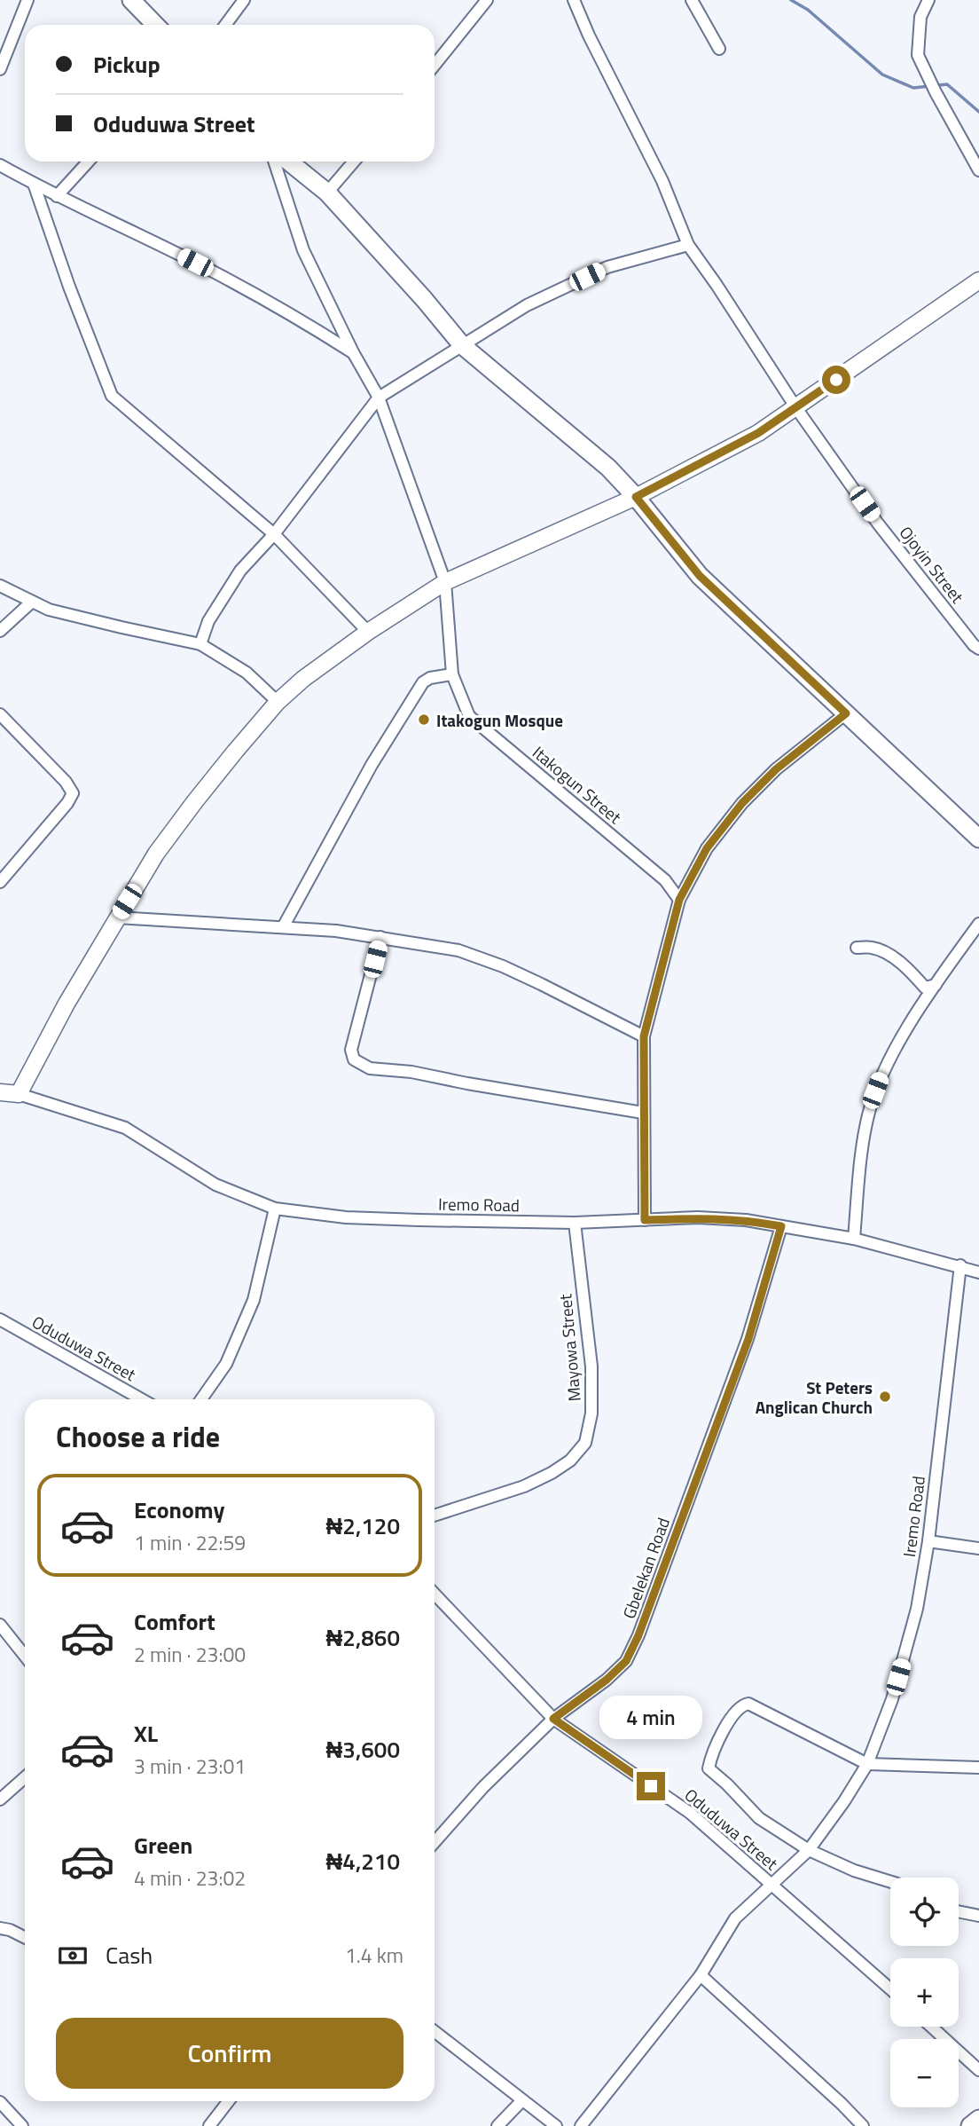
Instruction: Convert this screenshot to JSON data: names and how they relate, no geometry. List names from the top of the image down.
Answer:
{
  "streets": {
    "street": [
      "Ojoyin Street",
      "Itakogun Street",
      "Iremo Road",
      "Oduduwa Street",
      "Mayowa Street",
      "Gbelekan Road"
    ]
  },
  "crossings": [
    ["Iremo Road", "Oduduwa Street"],
    ["Iremo Road", "Mayowa Street"],
    ["Iremo Road", "Gbelekan Road"],
    ["Oduduwa Street", "Gbelekan Road"]
  ],
  "places": ["Itakogun Mosque", "St Peters Anglican Church"],
  "page": {
    "banner": ["Pickup", "Oduduwa Street"],
    "heading": "Choose a ride",
    "list": [
      {
        "name": "Economy",
        "note": "1 min · 22:59",
        "value": "₦2,120"
      },
      {
        "name": "Comfort",
        "note": "2 min · 23:00",
        "value": "₦2,860"
      },
      {
        "name": "XL",
        "note": "3 min · 23:01",
        "value": "₦3,600"
      },
      {
        "name": "Green",
        "note": "4 min · 23:02",
        "value": "₦4,210"
      }
    ],
    "bubble": "4 min",
    "map_buttons": ["+", "−"],
    "pay": ["Cash", "1.4 km"],
    "buttons": "Confirm"
  }
}
